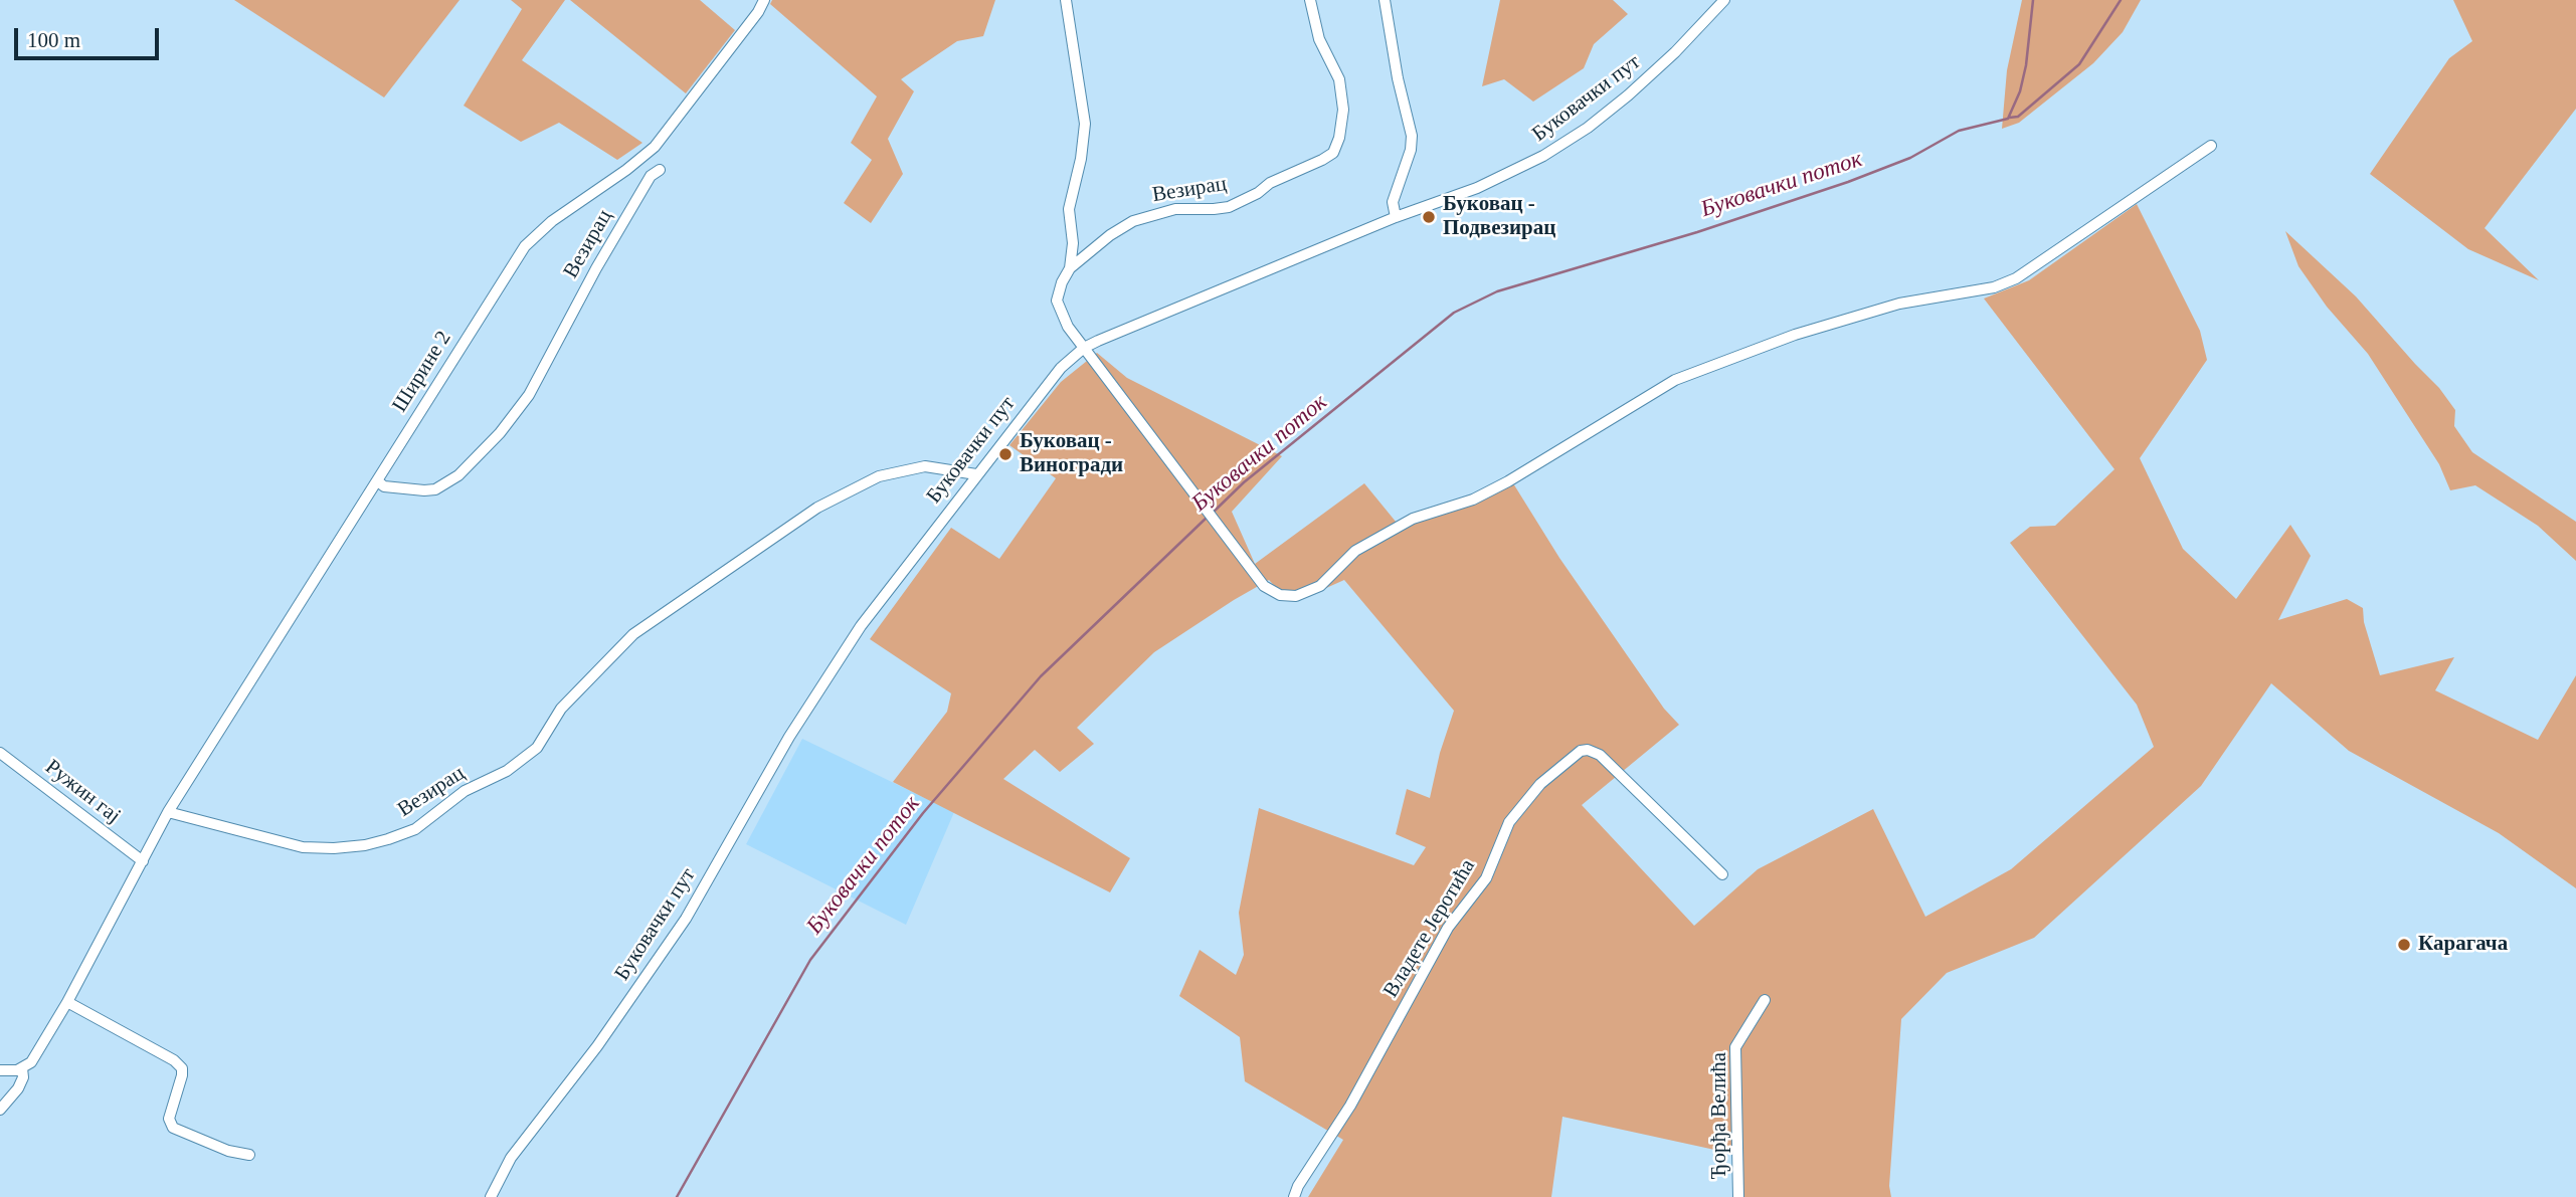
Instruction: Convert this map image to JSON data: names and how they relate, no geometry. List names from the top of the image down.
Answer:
{
  "streets": {
    "street": [
      "Буковачки пут",
      "Везирац",
      "Ширине 2",
      "Ружин гај",
      "Владете Јеротића",
      "Ђорђа Велића"
    ]
  },
  "crossings": [
    ["Буковачки пут", "Везирац"],
    ["Везирац", "Ширине 2"]
  ],
  "water": ["Буковачки поток"],
  "places": ["Буковац - Подвезирац", "Буковац - Виногради", "Карагача"],
  "scale_bar": "100 m"
}
